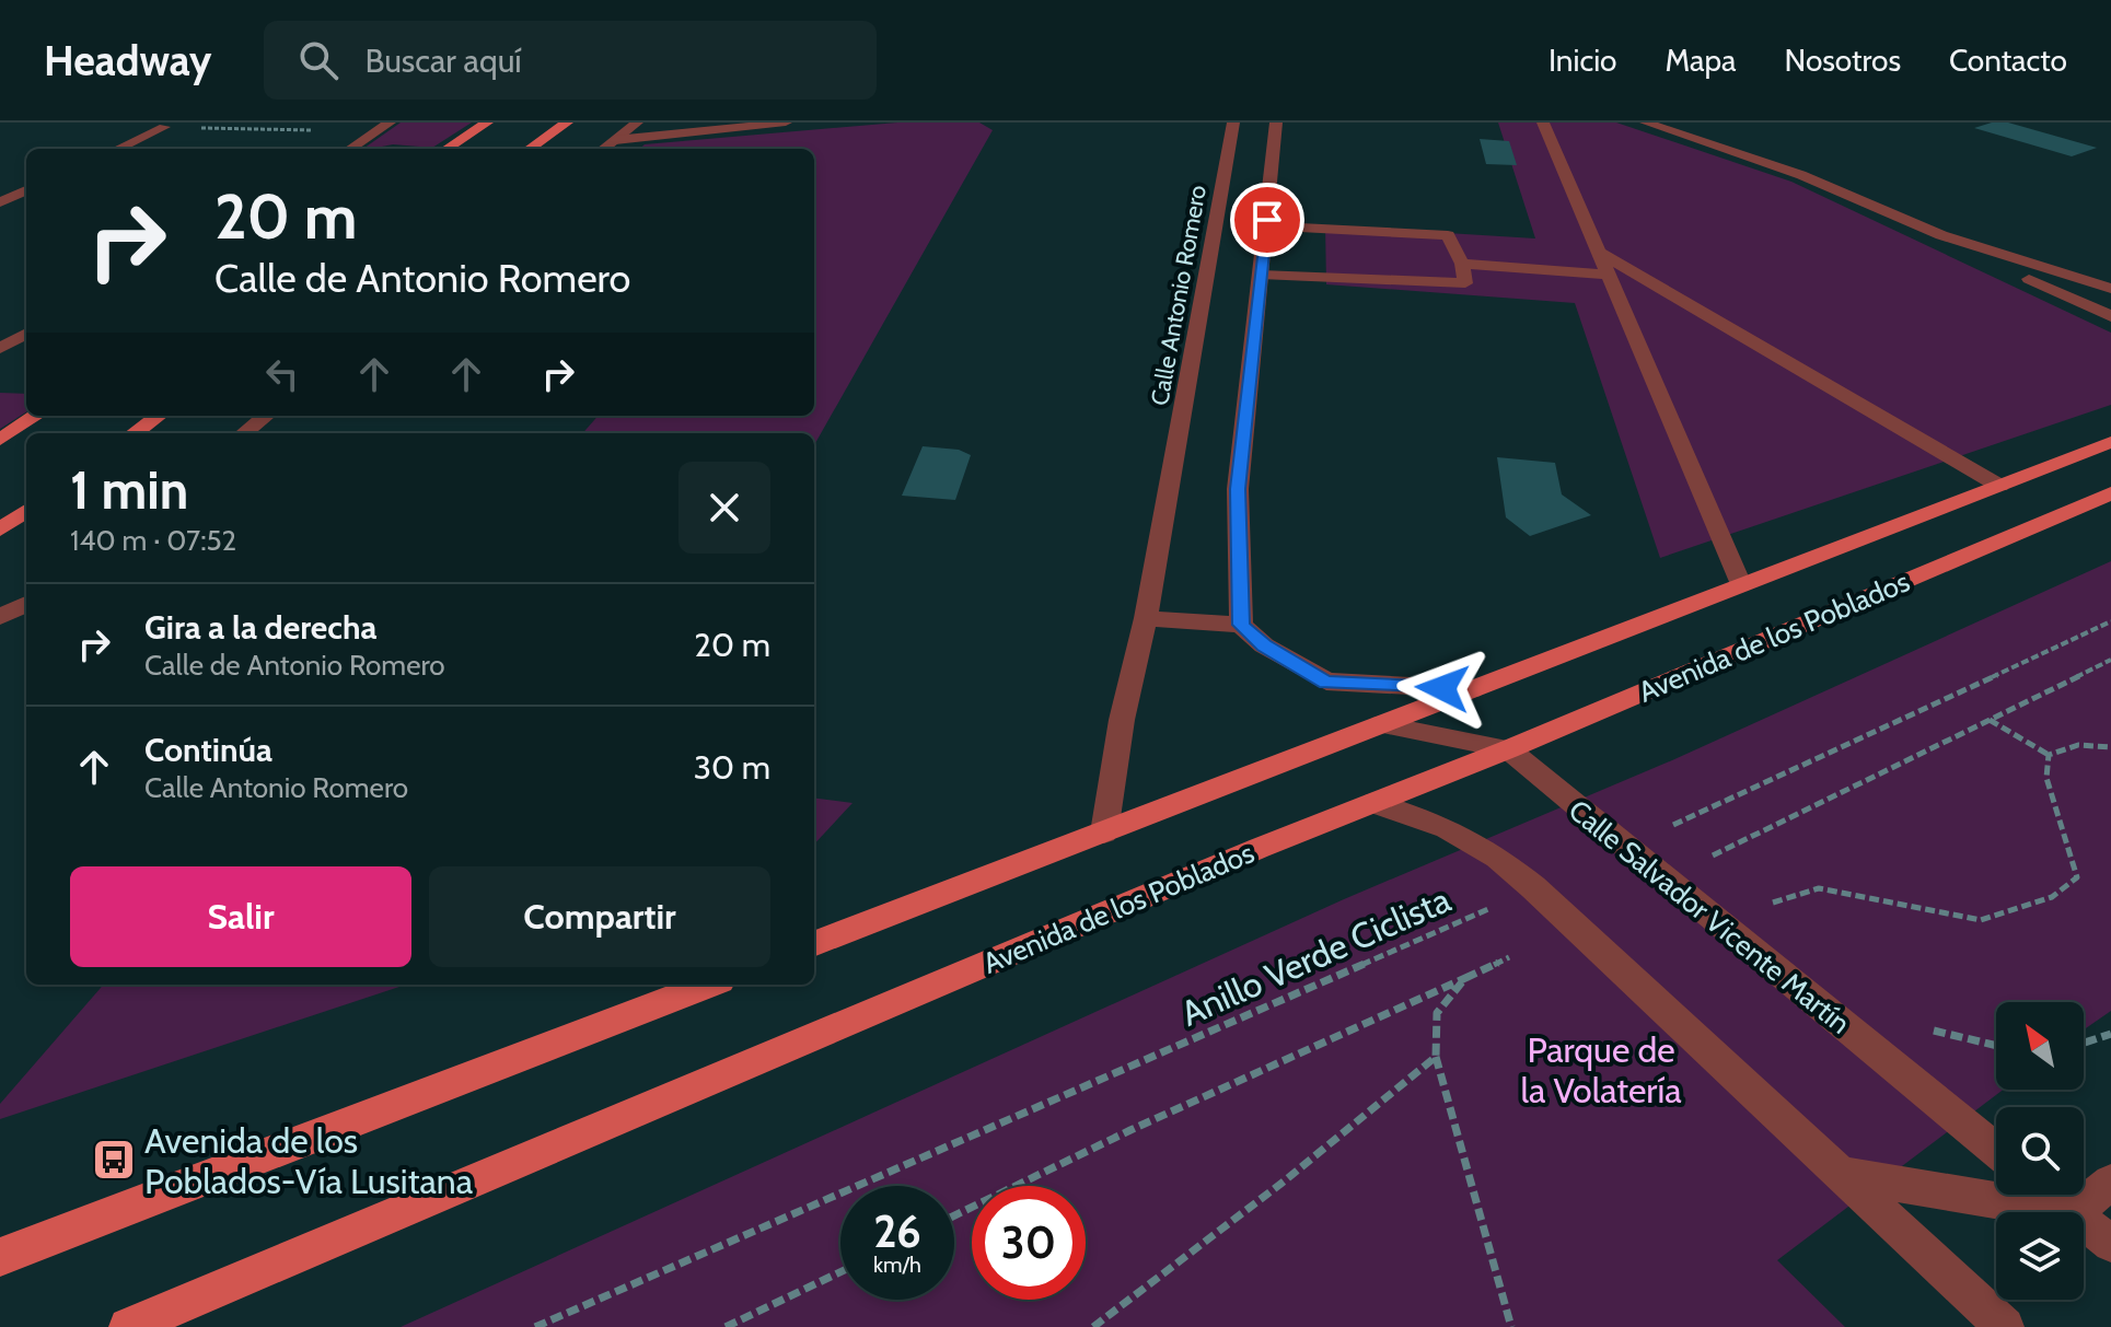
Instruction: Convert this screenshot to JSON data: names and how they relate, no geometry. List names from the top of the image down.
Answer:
{
  "streets": {
    "main road": ["Avenida de los Poblados"],
    "street": ["Calle Antonio Romero", "Calle Salvador Vicente Martín"],
    "path": ["Anillo Verde Ciclista"]
  },
  "crossings": [
    ["Calle Antonio Romero", "Avenida de los Poblados"],
    ["Avenida de los Poblados", "Calle Salvador Vicente Martín"]
  ],
  "parks": ["Parque de la Volatería"],
  "places": {
    "bus stop": ["Avenida de los Poblados-Vía Lusitana"]
  },
  "north": "top left",
  "page": {
    "header": "Headway",
    "search": "Buscar aquí",
    "nav": [
      "Inicio",
      "Mapa",
      "Nosotros",
      "Contacto"
    ],
    "turn": ["20 m", "Calle de Antonio Romero"],
    "heading": ["1 min", "140 m · 07:52"],
    "list": [
      {
        "name": "Gira a la derecha",
        "note": "Calle de Antonio Romero",
        "value": "20 m"
      },
      {
        "name": "Continúa",
        "note": "Calle Antonio Romero",
        "value": "30 m"
      }
    ],
    "buttons": ["Salir", "Compartir"],
    "speed": "26 km/h",
    "limit": "30"
  }
}
